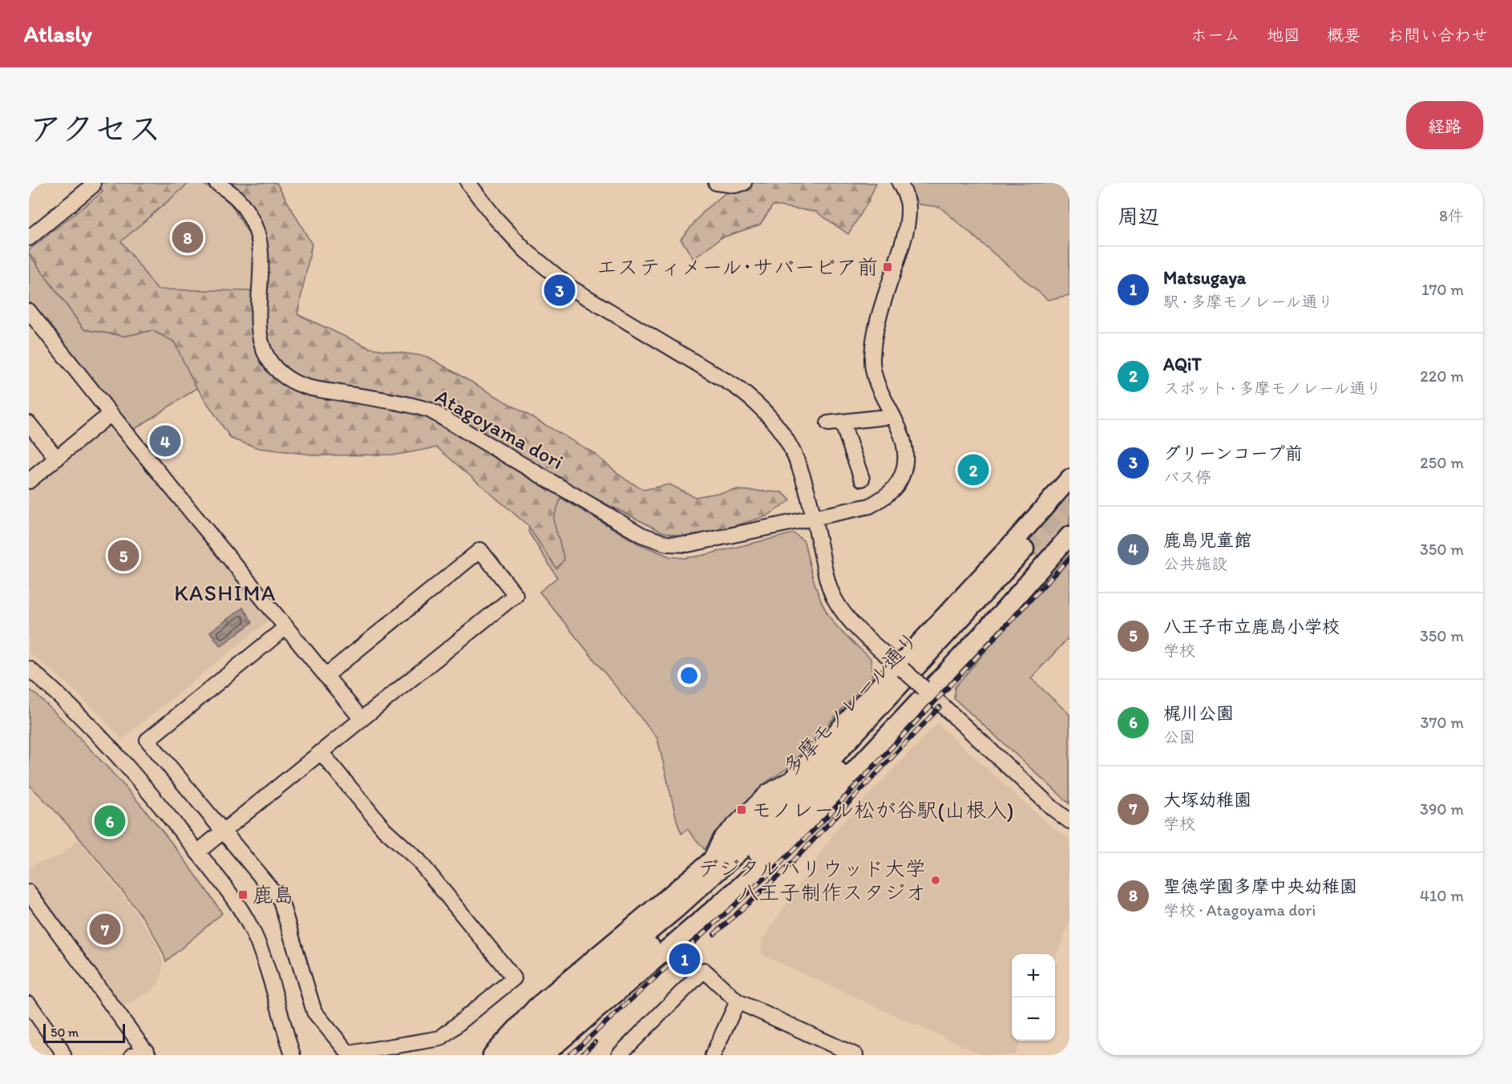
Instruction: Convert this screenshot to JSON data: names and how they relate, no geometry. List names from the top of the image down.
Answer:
{
  "streets": {
    "main road": ["多摩モノレール通り"],
    "street": ["Atagoyama dori"]
  },
  "districts": ["KASHIMA"],
  "places": {
    "transit": ["エスティメール･サバービア前", "モノレール松が谷駅(山根入)", "鹿島"],
    "other": ["デジタルハリウッド大学 八王子制作スタジオ"]
  },
  "scale_bar": "50 m",
  "page": {
    "header": "Atlasly",
    "nav": [
      "ホーム",
      "地図",
      "概要",
      "お問い合わせ"
    ],
    "title": "アクセス",
    "buttons": "経路",
    "heading": ["周辺", "8件"],
    "pins": [
      "8",
      "3",
      "4",
      "2",
      "5",
      "6",
      "7",
      "1"
    ],
    "list": [
      {
        "mark": "1",
        "name": "Matsugaya",
        "note": "駅 · 多摩モノレール通り",
        "value": "170 m"
      },
      {
        "mark": "2",
        "name": "AQiT",
        "note": "スポット · 多摩モノレール通り",
        "value": "220 m"
      },
      {
        "mark": "3",
        "name": "グリーンコープ前",
        "note": "バス停",
        "value": "250 m"
      },
      {
        "mark": "4",
        "name": "鹿島児童館",
        "note": "公共施設",
        "value": "350 m"
      },
      {
        "mark": "5",
        "name": "八王子市立鹿島小学校",
        "note": "学校",
        "value": "350 m"
      },
      {
        "mark": "6",
        "name": "梶川公園",
        "note": "公園",
        "value": "370 m"
      },
      {
        "mark": "7",
        "name": "大塚幼稚園",
        "note": "学校",
        "value": "390 m"
      },
      {
        "mark": "8",
        "name": "聖徳学園多摩中央幼稚園",
        "note": "学校 · Atagoyama dori",
        "value": "410 m"
      }
    ],
    "map_buttons": ["+", "−"],
    "scale": "50 m"
  }
}
